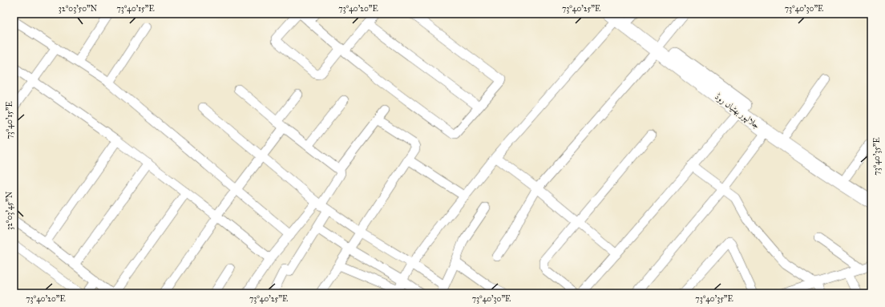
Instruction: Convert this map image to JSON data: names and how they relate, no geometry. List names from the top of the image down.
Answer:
{
  "streets": {
    "main road": ["جلالپور بھٹیاں روڈ"]
  },
  "coordinates": [
    "32°03'50\"N",
    "73°40'15\"E",
    "73°40'20\"E",
    "73°40'25\"E",
    "73°40'30\"E",
    "73°40'35\"E",
    "32°03'45\"N"
  ]
}
